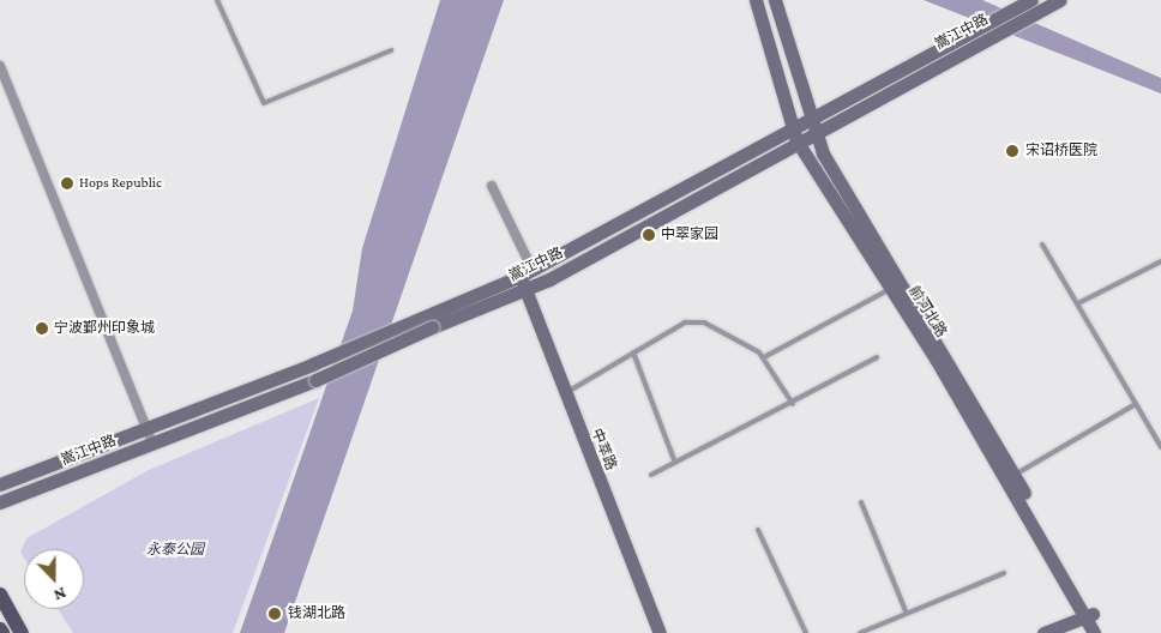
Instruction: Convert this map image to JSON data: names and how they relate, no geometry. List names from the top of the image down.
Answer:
{
  "streets": {
    "main road": ["嵩江中路", "前河北路", "中萃路"]
  },
  "crossings": [
    ["嵩江中路", "前河北路"],
    ["嵩江中路", "中萃路"]
  ],
  "parks": ["永泰公园"],
  "places": [
    "宋诏桥医院",
    "Hops Republic",
    "中翠家园",
    "宁波鄞州印象城",
    "钱湖北路"
  ],
  "north": "bottom"
}
